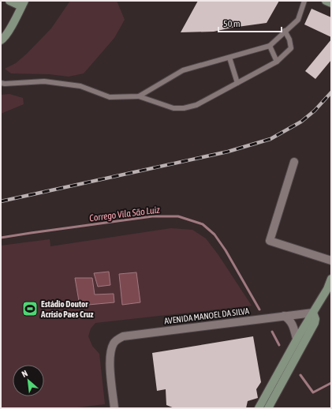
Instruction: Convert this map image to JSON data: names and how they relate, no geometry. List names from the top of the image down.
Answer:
{
  "streets": {
    "street": ["AVENIDA MANOEL DA SILVA"]
  },
  "water": ["Corrego Vila São Luiz"],
  "places": {
    "sports": ["Estádio Doutor Acrísio Paes Cruz"]
  },
  "scale_bar": "50 m",
  "north": "top left"
}
